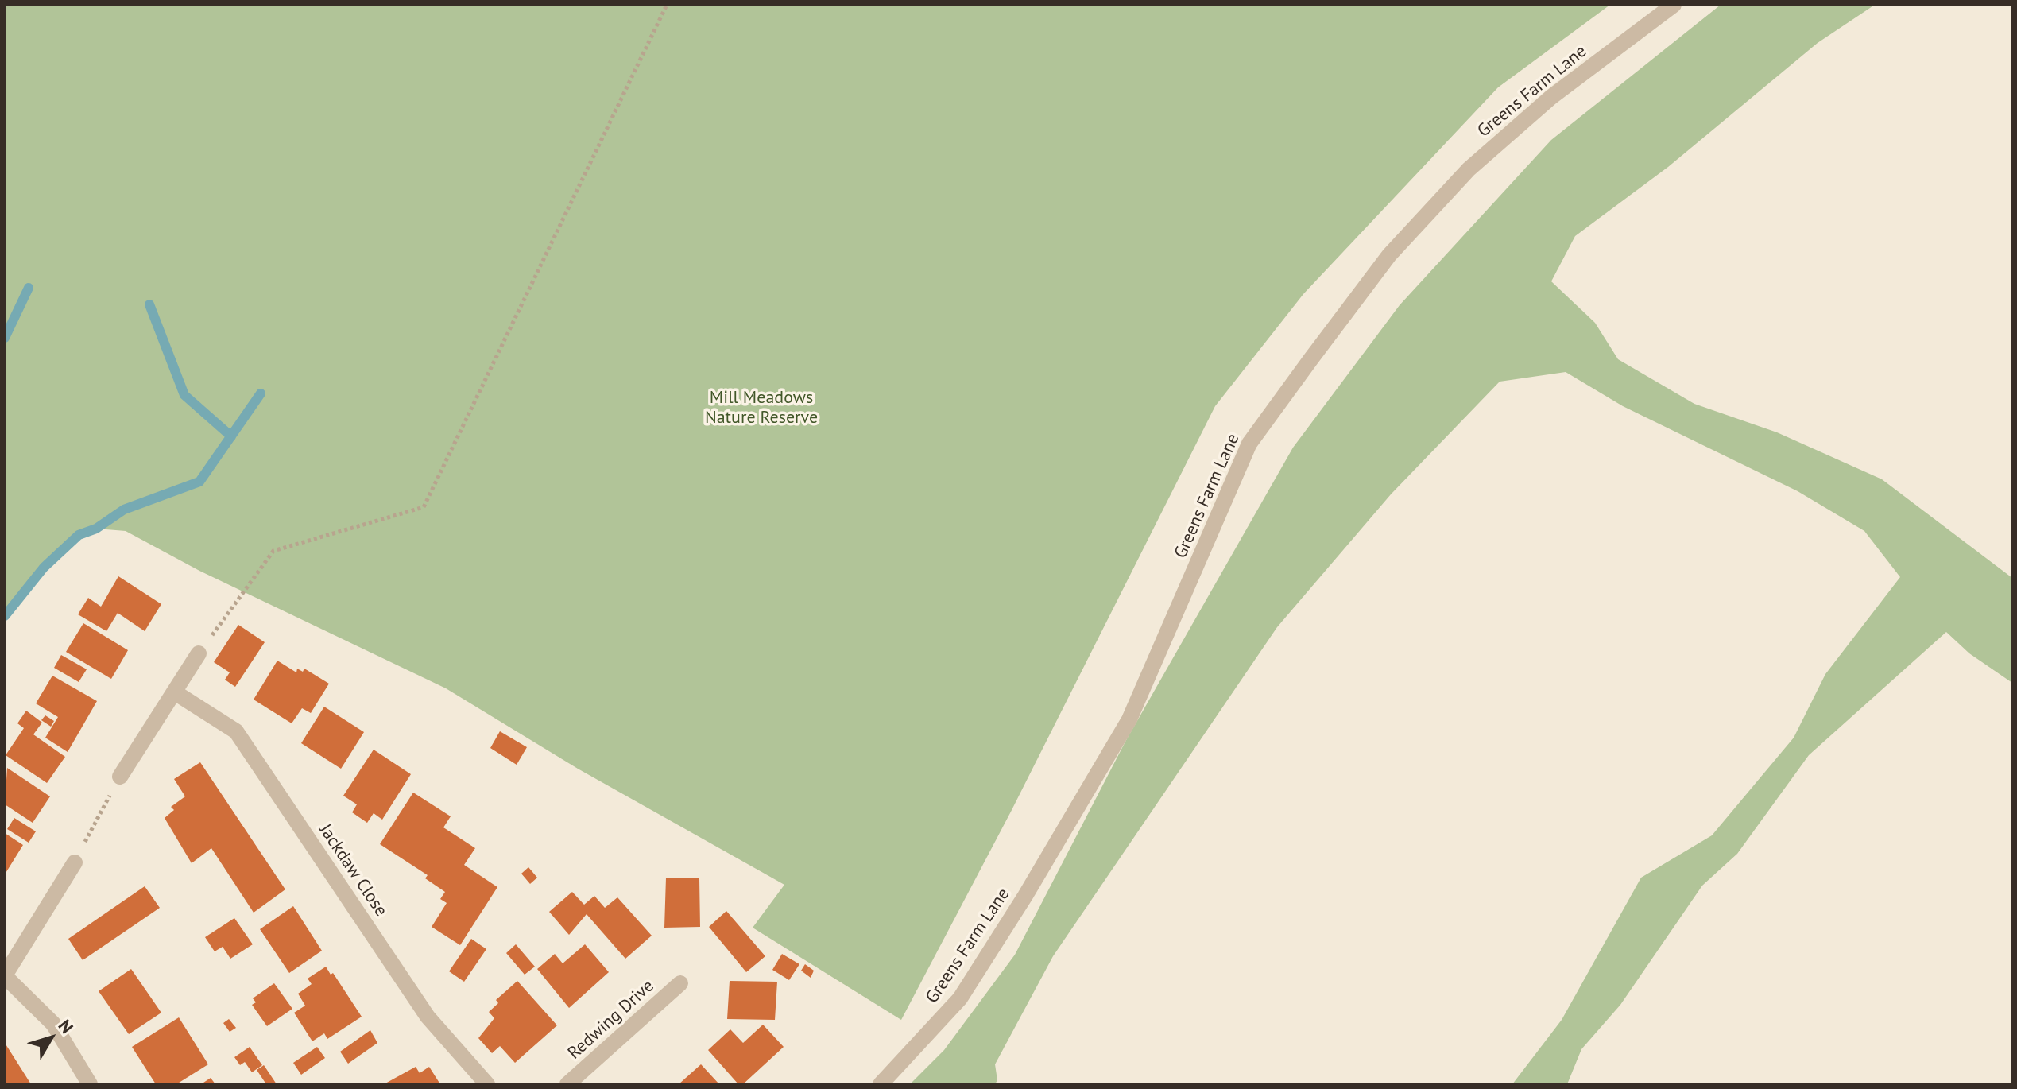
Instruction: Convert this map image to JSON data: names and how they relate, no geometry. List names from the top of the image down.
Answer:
{
  "streets": {
    "street": ["Greens Farm Lane", "Jackdaw Close", "Redwing Drive"]
  },
  "parks": ["Mill Meadows Nature Reserve"],
  "north": "top right"
}
